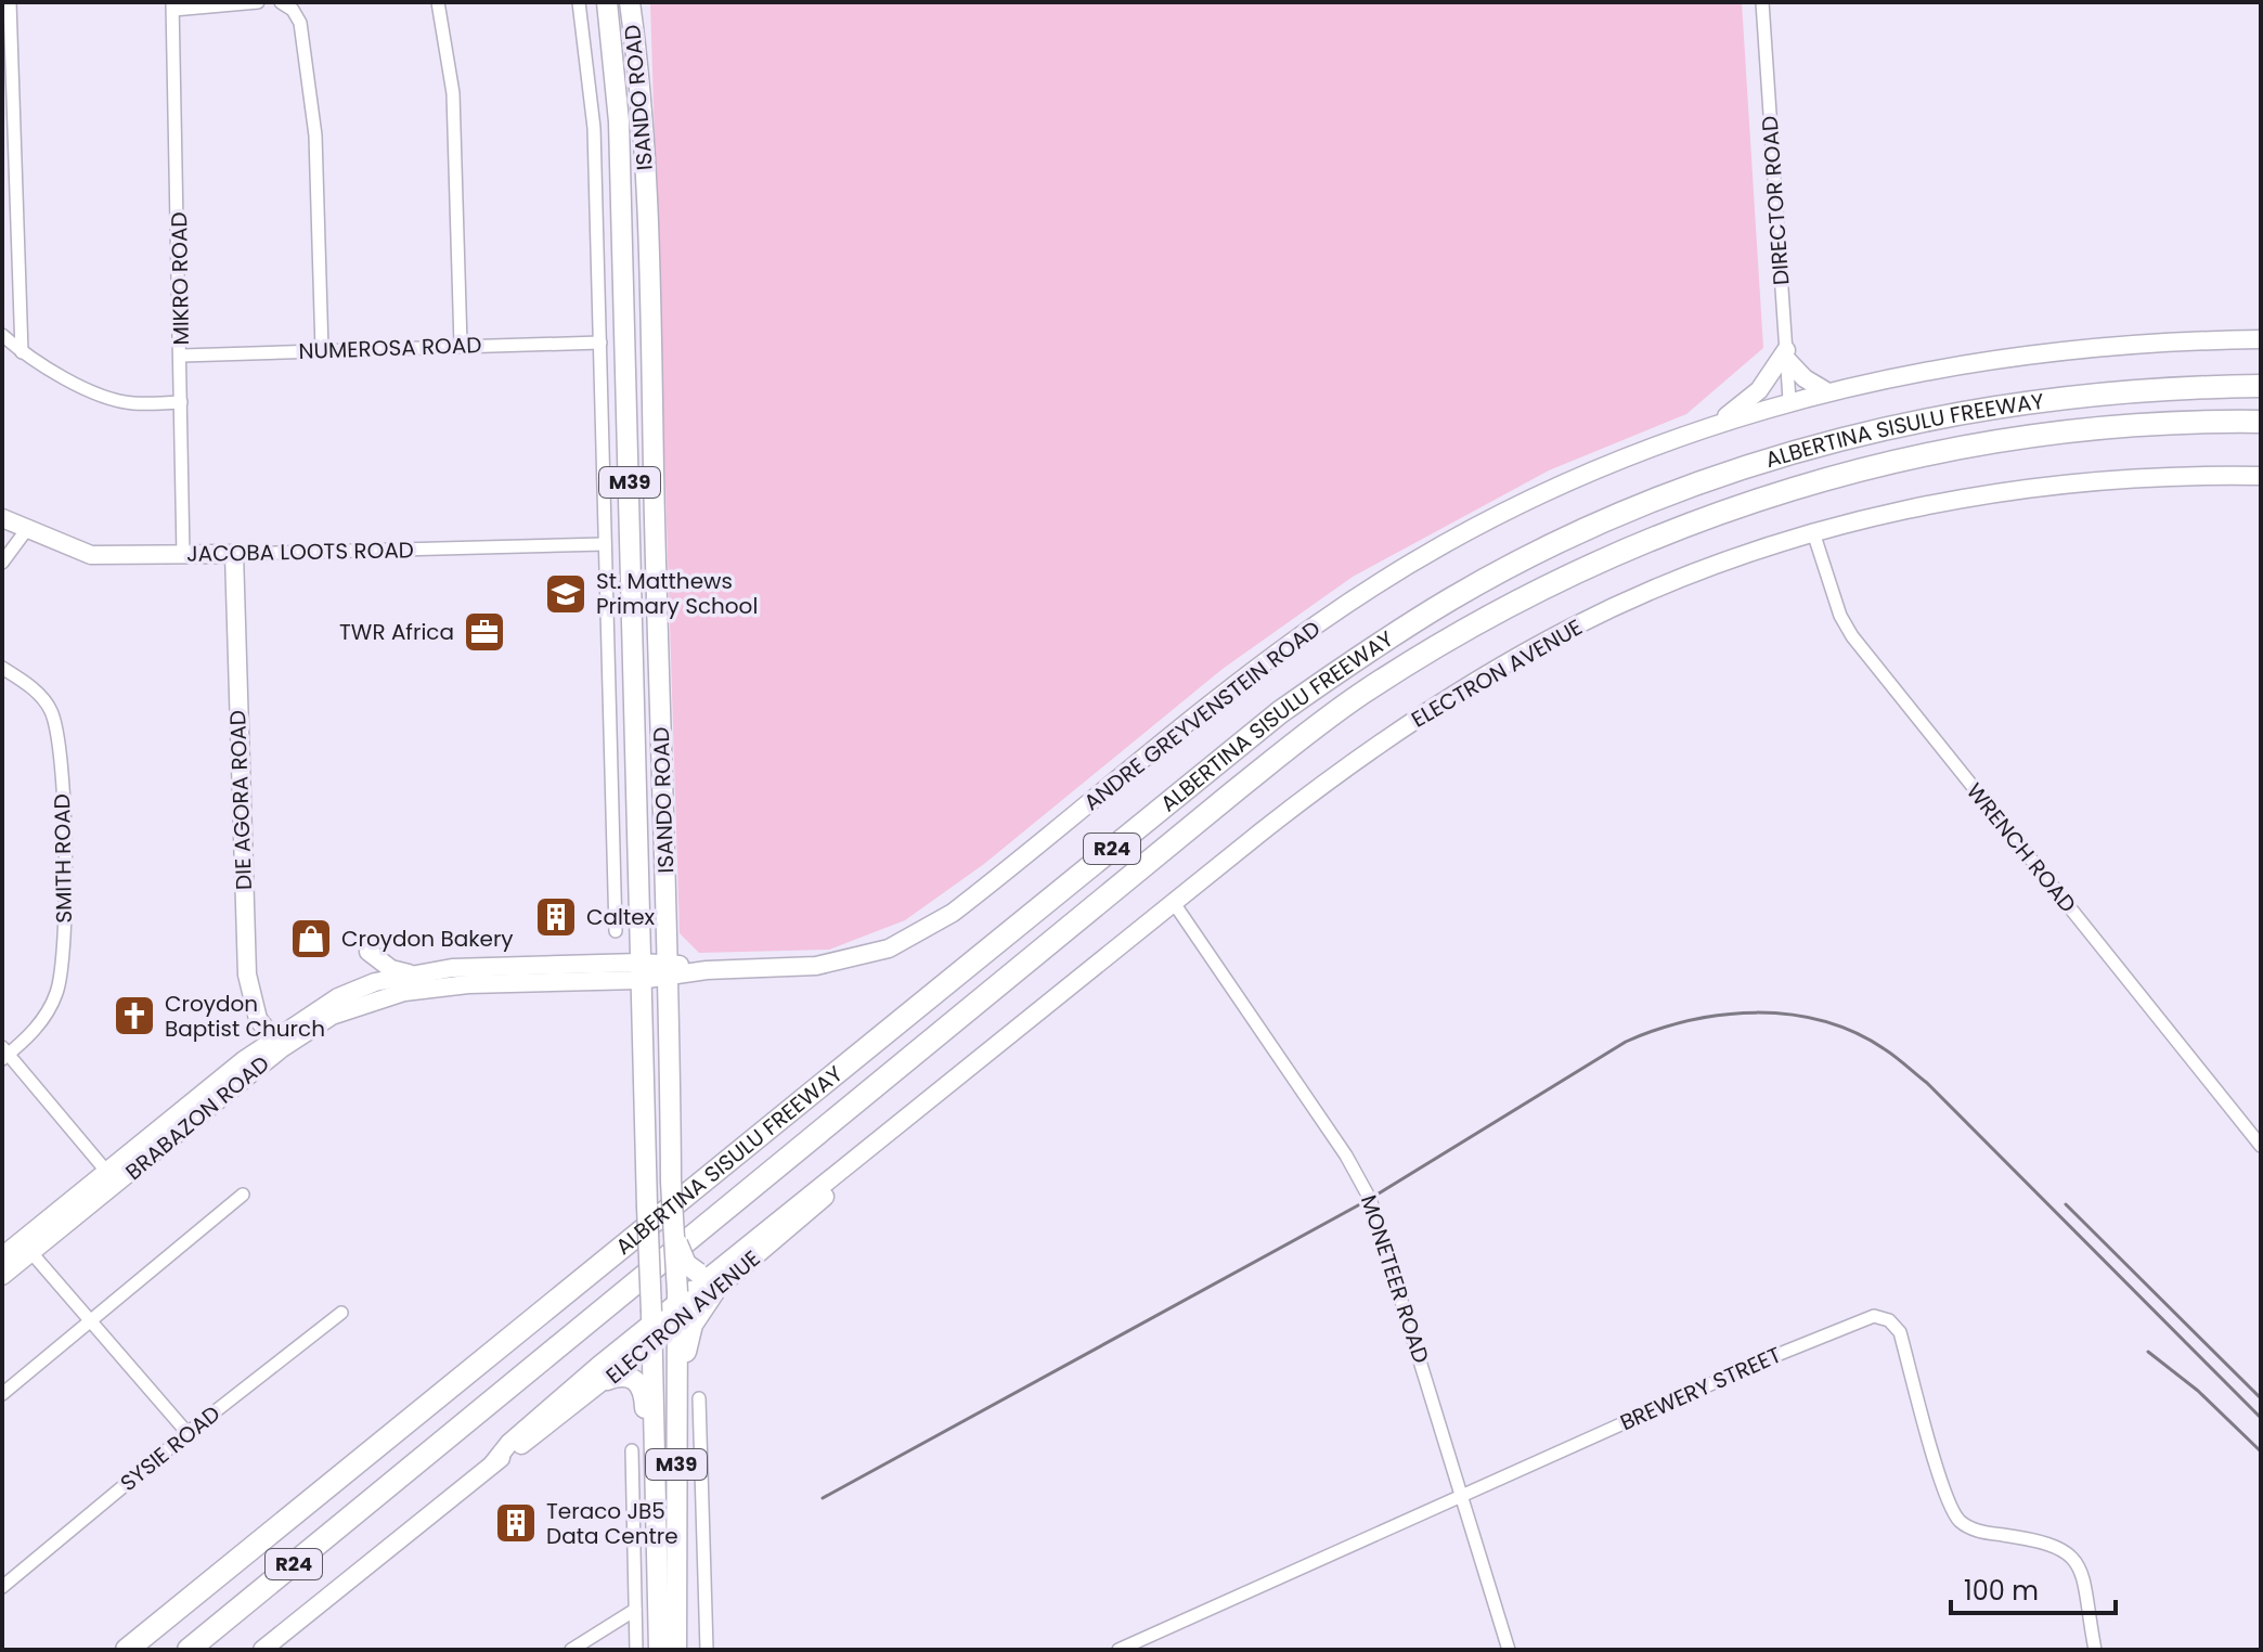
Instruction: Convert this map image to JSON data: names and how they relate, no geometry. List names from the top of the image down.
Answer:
{
  "streets": {
    "highway": ["ALBERTINA SISULU FREEWAY", "R24"],
    "main road": [
      "ISANDO ROAD",
      "M39",
      "JACOBA LOOTS ROAD",
      "ELECTRON AVENUE",
      "ANDRE GREYVENSTEIN ROAD",
      "DIE AGORA ROAD",
      "BRABAZON ROAD"
    ],
    "street": [
      "DIRECTOR ROAD",
      "MIKRO ROAD",
      "NUMEROSA ROAD",
      "WRENCH ROAD",
      "SMITH ROAD",
      "MONETEER ROAD",
      "BREWERY STREET",
      "SYSIE ROAD"
    ]
  },
  "crossings": [
    ["ISANDO ROAD", "ELECTRON AVENUE"],
    ["ISANDO ROAD", "ANDRE GREYVENSTEIN ROAD"],
    ["ISANDO ROAD", "BRABAZON ROAD"],
    ["DIRECTOR ROAD", "ANDRE GREYVENSTEIN ROAD"],
    ["MIKRO ROAD", "NUMEROSA ROAD"],
    ["MIKRO ROAD", "JACOBA LOOTS ROAD"],
    ["JACOBA LOOTS ROAD", "DIE AGORA ROAD"],
    ["ELECTRON AVENUE", "WRENCH ROAD"],
    ["ELECTRON AVENUE", "MONETEER ROAD"],
    ["ANDRE GREYVENSTEIN ROAD", "BRABAZON ROAD"],
    ["DIE AGORA ROAD", "BRABAZON ROAD"],
    ["MONETEER ROAD", "BREWERY STREET"]
  ],
  "places": {
    "school or university": ["St. Matthews Primary School"],
    "office": ["TWR Africa"],
    "building": ["Caltex", "Teraco JB5 Data Centre"],
    "shop": ["Croydon Bakery"],
    "church": ["Croydon Baptist Church"]
  },
  "scale_bar": "100 m"
}
